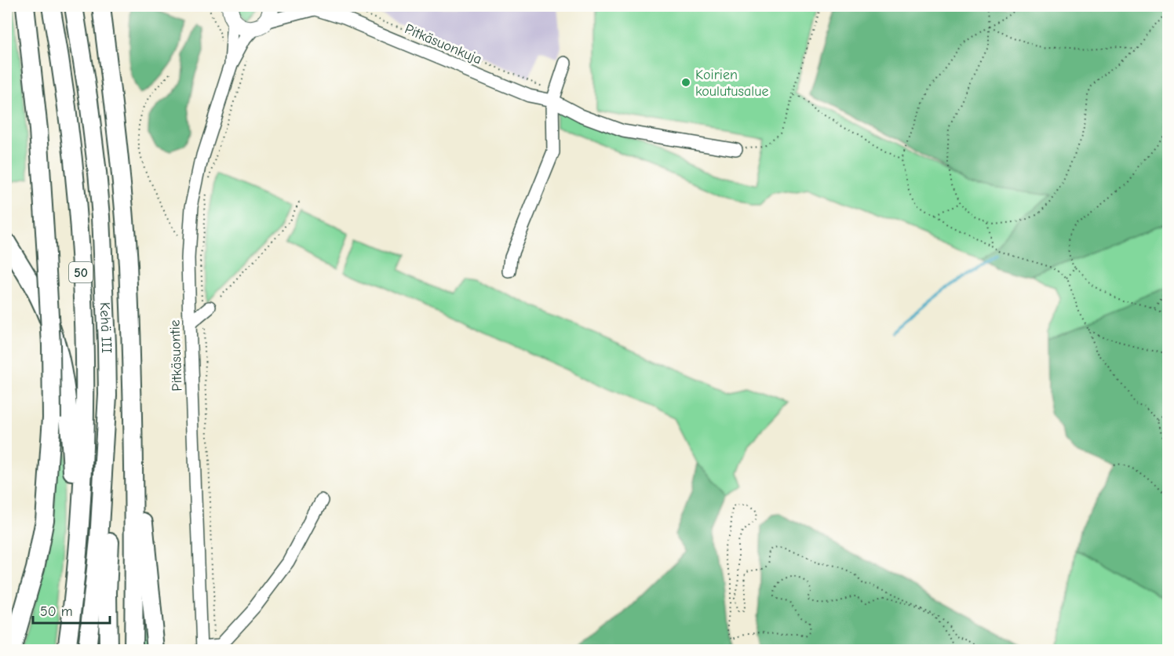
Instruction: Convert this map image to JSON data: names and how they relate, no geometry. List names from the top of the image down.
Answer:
{
  "streets": {
    "highway": ["50", "Kehä III"],
    "street": ["Pitkäsuonkuja", "Pitkäsuontie"]
  },
  "crossings": [
    ["Pitkäsuonkuja", "Pitkäsuontie"]
  ],
  "places": ["Koirien koulutusalue"],
  "scale_bar": "50 m"
}
